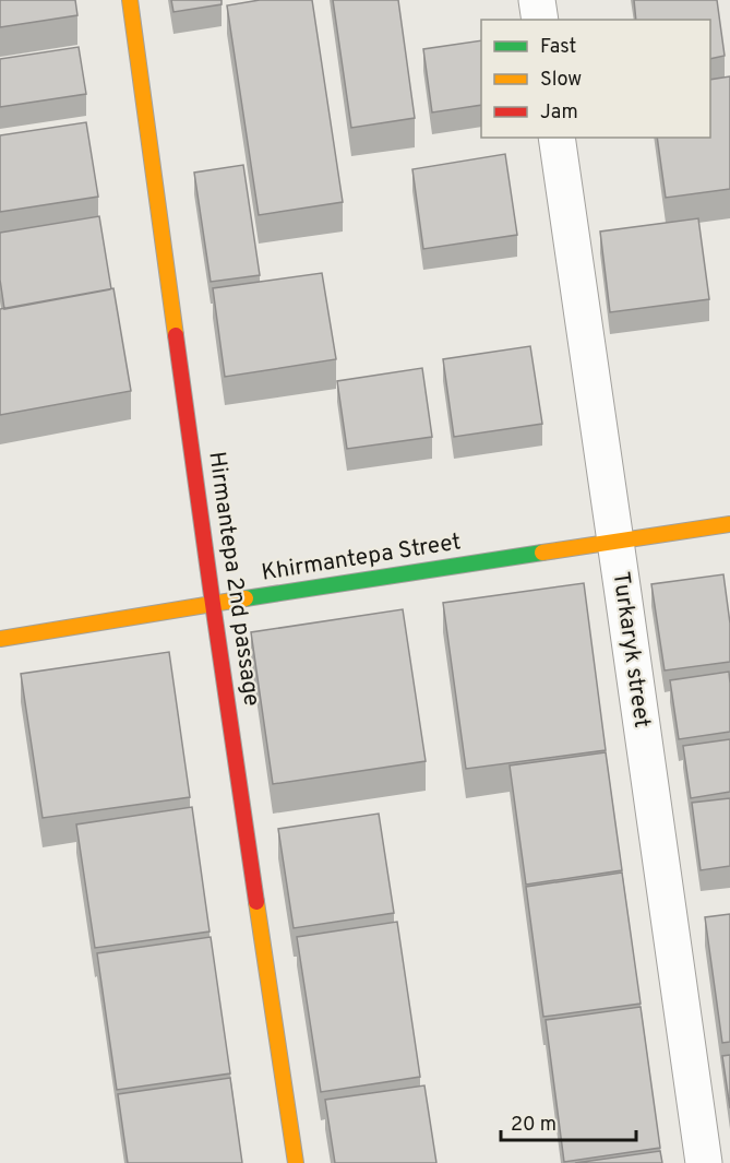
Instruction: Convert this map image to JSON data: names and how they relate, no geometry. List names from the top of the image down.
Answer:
{
  "streets": {
    "street": ["Khirmаntepa Street", "Hirmantepa 2nd passage", "Turkaryk street"]
  },
  "crossings": [
    ["Khirmаntepa Street", "Hirmantepa 2nd passage"],
    ["Khirmаntepa Street", "Turkaryk street"]
  ],
  "legend": ["Fast", "Slow", "Jam"],
  "scale_bar": "20 m"
}
